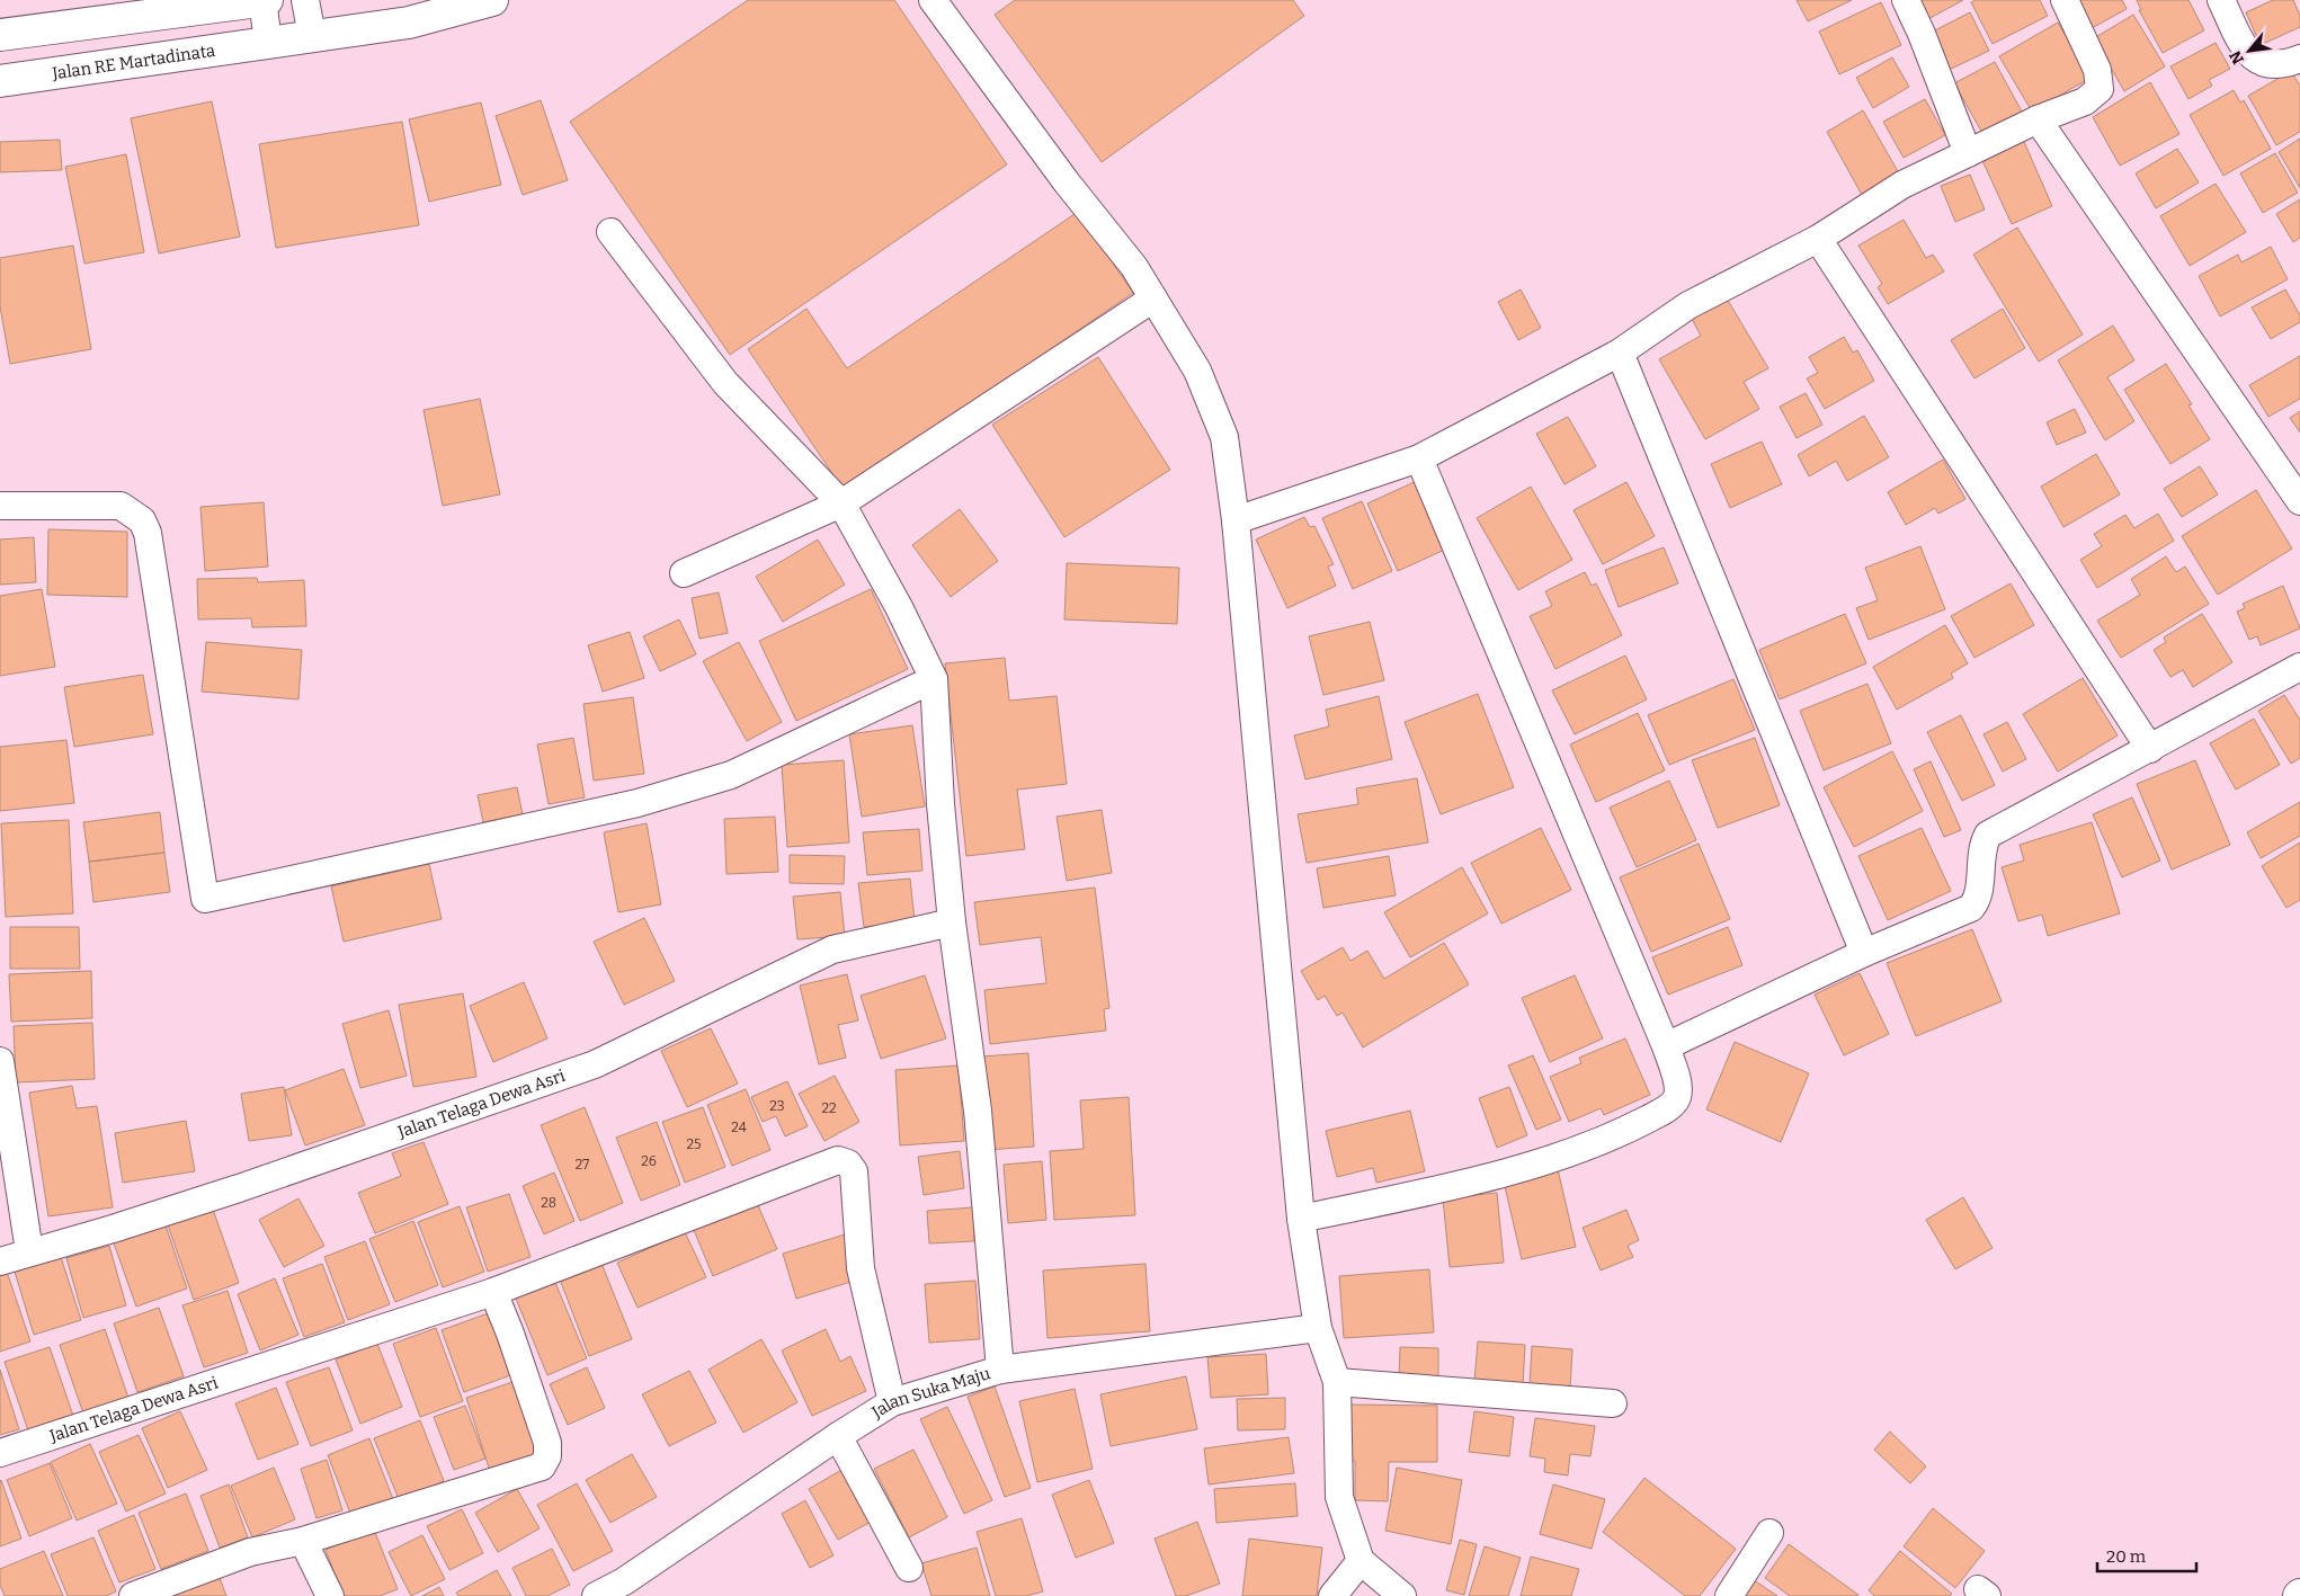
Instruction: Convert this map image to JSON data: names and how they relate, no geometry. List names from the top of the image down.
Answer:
{
  "streets": {
    "highway": ["Jalan RE Martadinata"],
    "street": ["Jalan Telaga Dewa Asri", "Jalan Suka Maju"]
  },
  "crossings": [
    ["Jalan Telaga Dewa Asri", "Jalan Suka Maju"]
  ],
  "house_numbers": [
    "23",
    "22",
    "24",
    "25",
    "26",
    "27",
    "28"
  ],
  "scale_bar": "20 m",
  "north": "bottom left"
}
